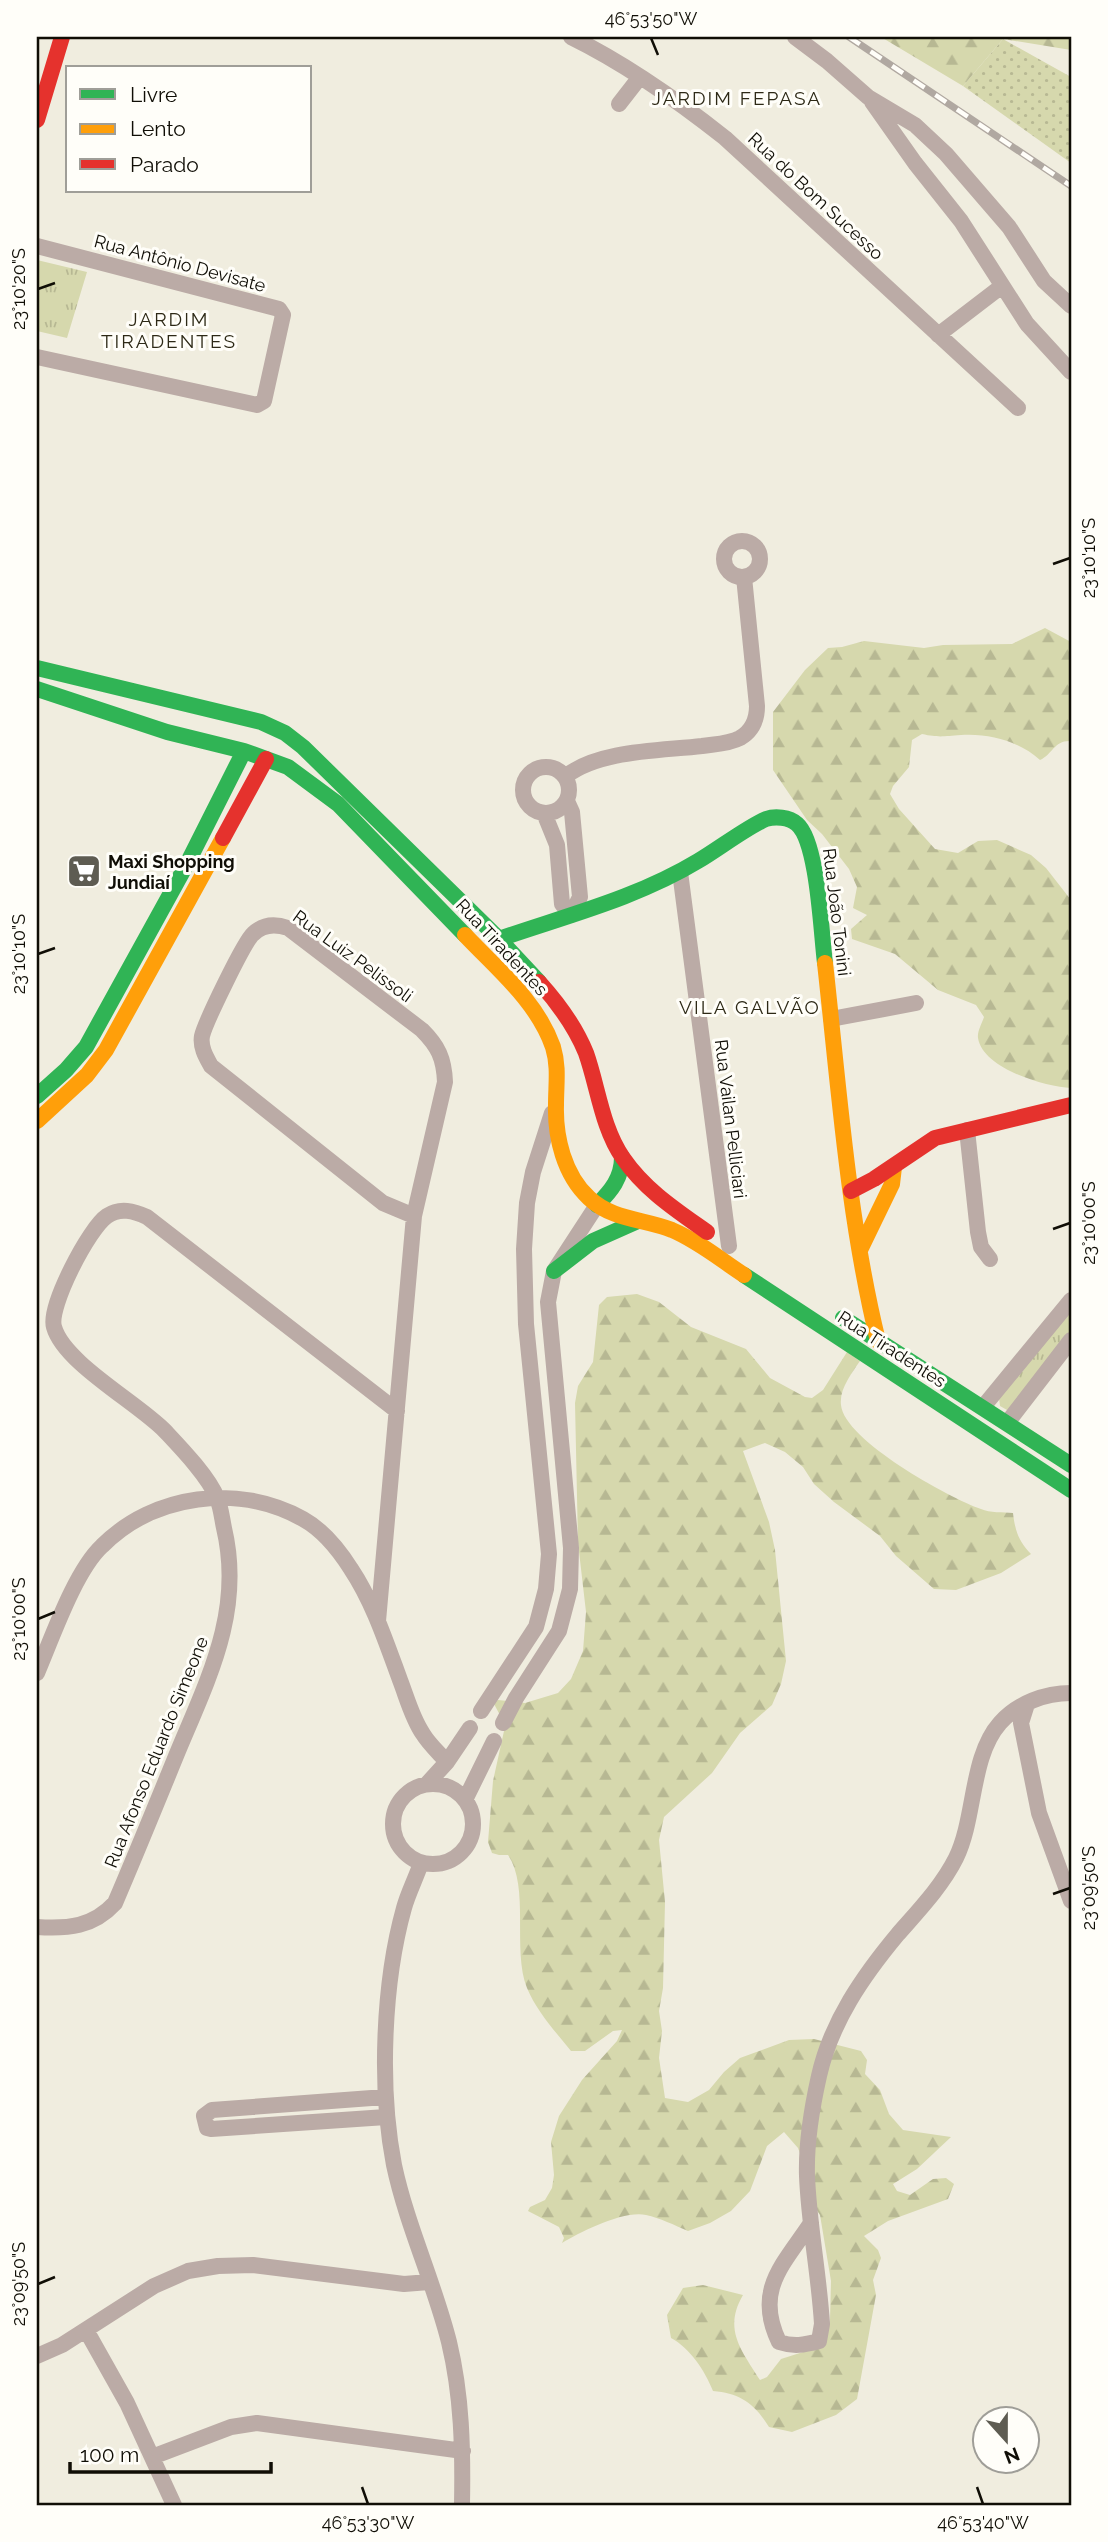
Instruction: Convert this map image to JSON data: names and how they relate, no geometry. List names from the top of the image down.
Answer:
{
  "streets": {
    "main road": ["Rua João Tonini", "Rua Tiradentes"],
    "street": [
      "Rua do Bom Sucesso",
      "Rua Antônio Devisate",
      "Rua Luiz Pelissoli",
      "Rua Vailan Pelliciari",
      "Rua Afonso Eduardo Simeone"
    ]
  },
  "crossings": [
    ["Rua João Tonini", "Rua Tiradentes"],
    ["Rua João Tonini", "Rua Vailan Pelliciari"],
    ["Rua Tiradentes", "Rua Vailan Pelliciari"],
    ["Rua Luiz Pelissoli", "Rua Afonso Eduardo Simeone"]
  ],
  "districts": ["JARDIM FEPASA", "JARDIM TIRADENTES", "VILA GALVÃO"],
  "places": {
    "supermarket": ["Maxi Shopping Jundiaí"]
  },
  "legend": ["Livre", "Lento", "Parado"],
  "scale_bar": "100 m",
  "north": "bottom",
  "coordinates": [
    "46°53'50\"W",
    "23°10'20\"S",
    "23°10'10\"S",
    "23°10'00\"S",
    "23°09'50\"S",
    "46°53'30\"W",
    "46°53'40\"W"
  ]
}
